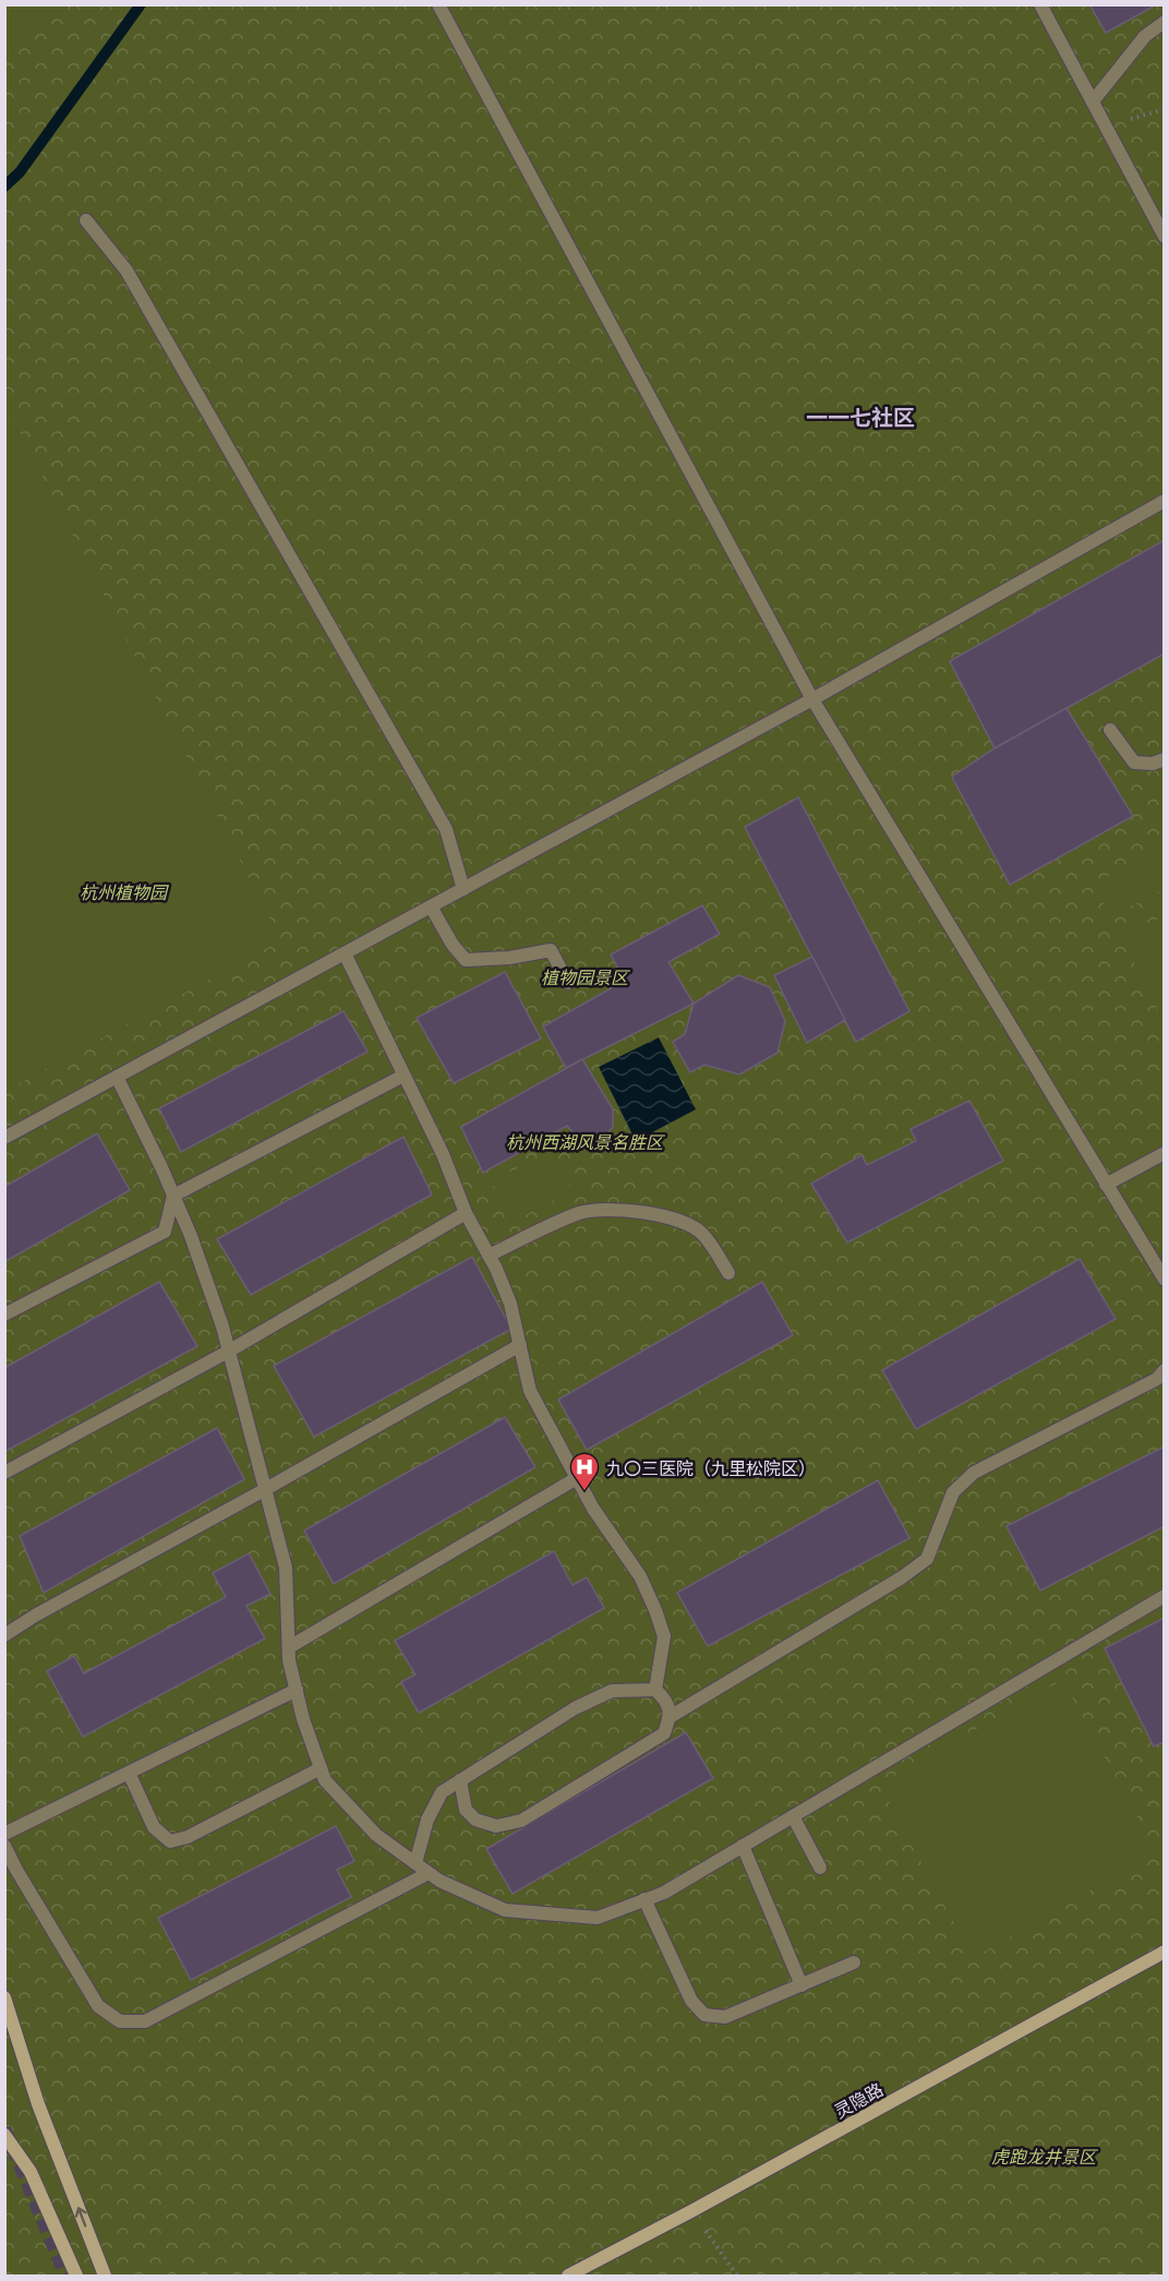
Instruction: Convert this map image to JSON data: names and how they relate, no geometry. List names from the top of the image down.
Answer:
{
  "streets": {
    "main road": ["灵隐路"]
  },
  "districts": ["一一七社区"],
  "parks": [
    "杭州植物园",
    "植物园景区",
    "杭州西湖风景名胜区",
    "虎跑龙井景区"
  ],
  "places": {
    "hospital": ["九〇三医院（九里松院区）"]
  }
}
